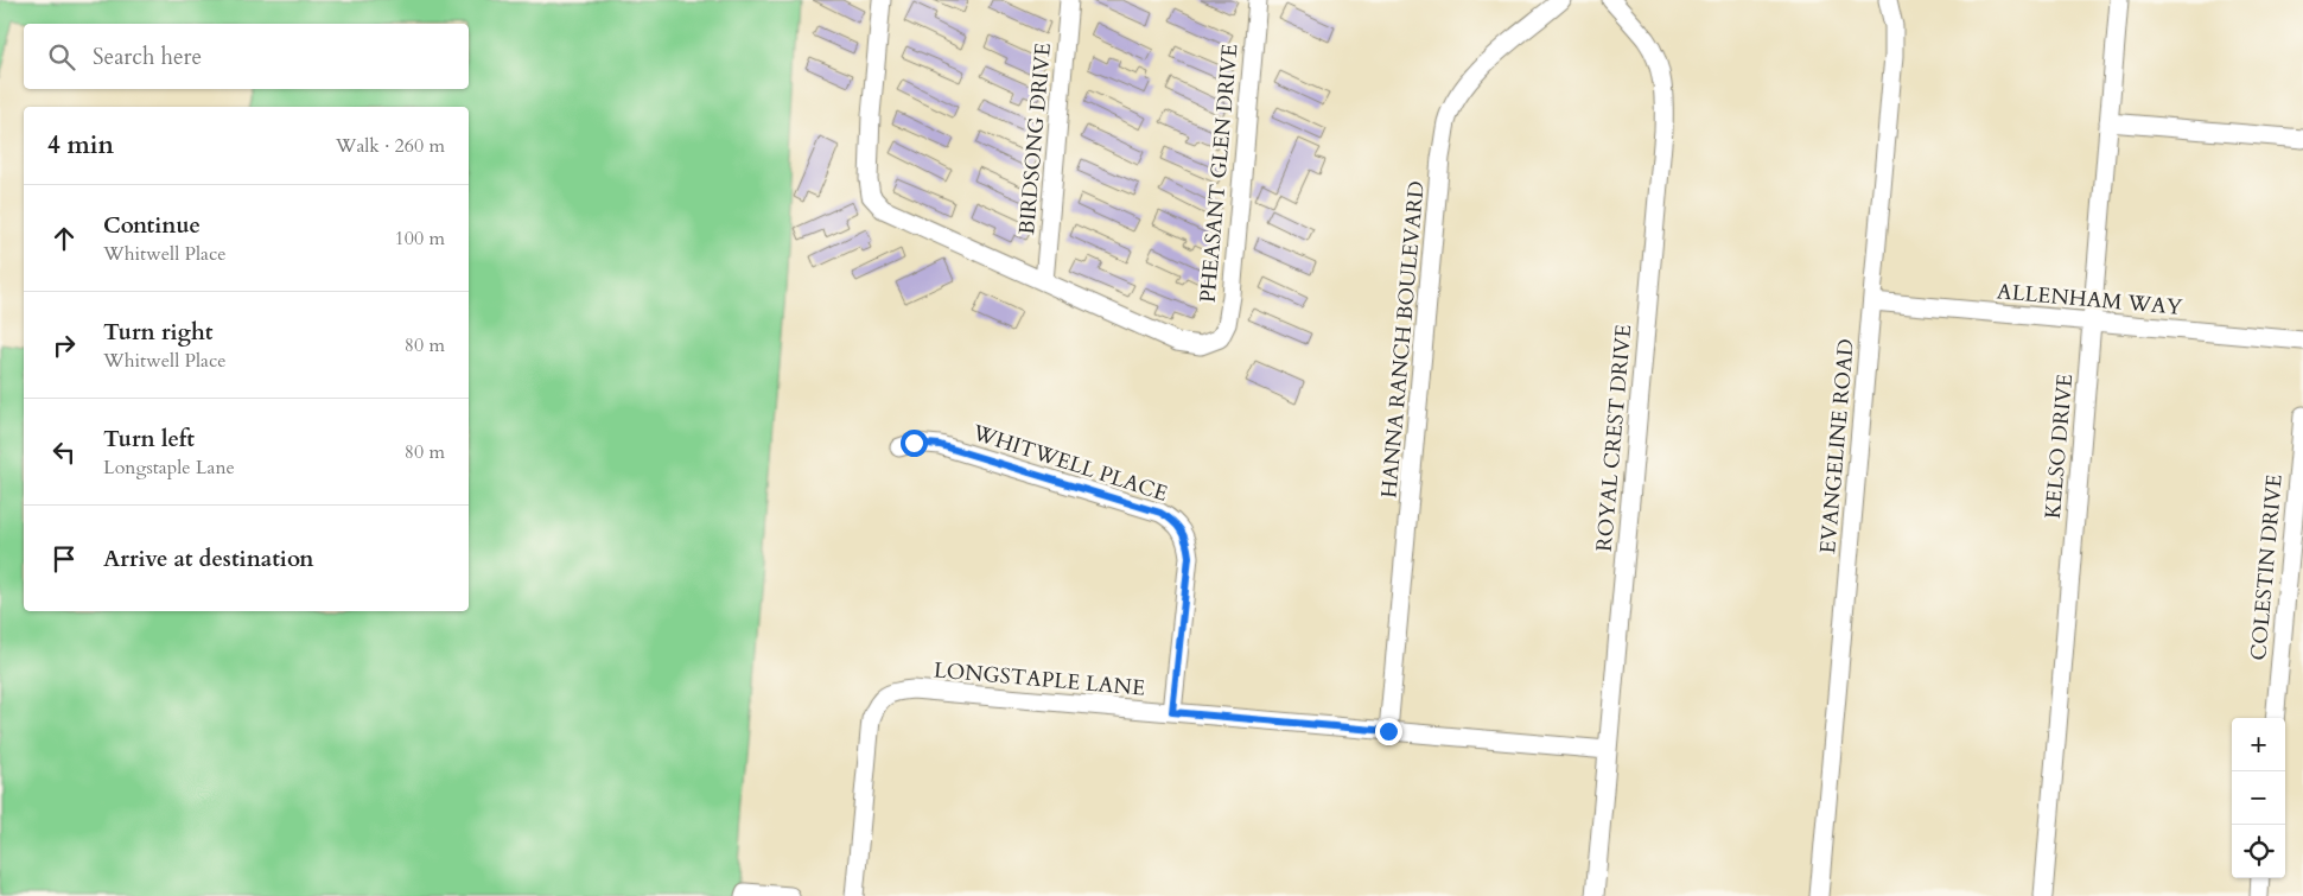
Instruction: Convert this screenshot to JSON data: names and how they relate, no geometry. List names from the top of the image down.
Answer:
{
  "streets": {
    "street": [
      "BIRDSONG DRIVE",
      "PHEASANT GLEN DRIVE",
      "ALLENHAM WAY",
      "HANNA RANCH BOULEVARD",
      "ROYAL CREST DRIVE",
      "EVANGELINE ROAD",
      "KELSO DRIVE",
      "WHITWELL PLACE",
      "COLESTIN DRIVE",
      "LONGSTAPLE LANE"
    ]
  },
  "crossings": [
    ["BIRDSONG DRIVE", "PHEASANT GLEN DRIVE"],
    ["ALLENHAM WAY", "EVANGELINE ROAD"],
    ["ALLENHAM WAY", "KELSO DRIVE"],
    ["HANNA RANCH BOULEVARD", "LONGSTAPLE LANE"],
    ["ROYAL CREST DRIVE", "LONGSTAPLE LANE"],
    ["WHITWELL PLACE", "LONGSTAPLE LANE"]
  ],
  "page": {
    "search": "Search here",
    "heading": ["4 min", "Walk · 260 m"],
    "list": [
      ["Continue", "Whitwell Place", "100 m"],
      ["Turn right", "Whitwell Place", "80 m"],
      ["Turn left", "Longstaple Lane", "80 m"],
      "Arrive at destination"
    ],
    "map_buttons": ["+", "−"]
  }
}
